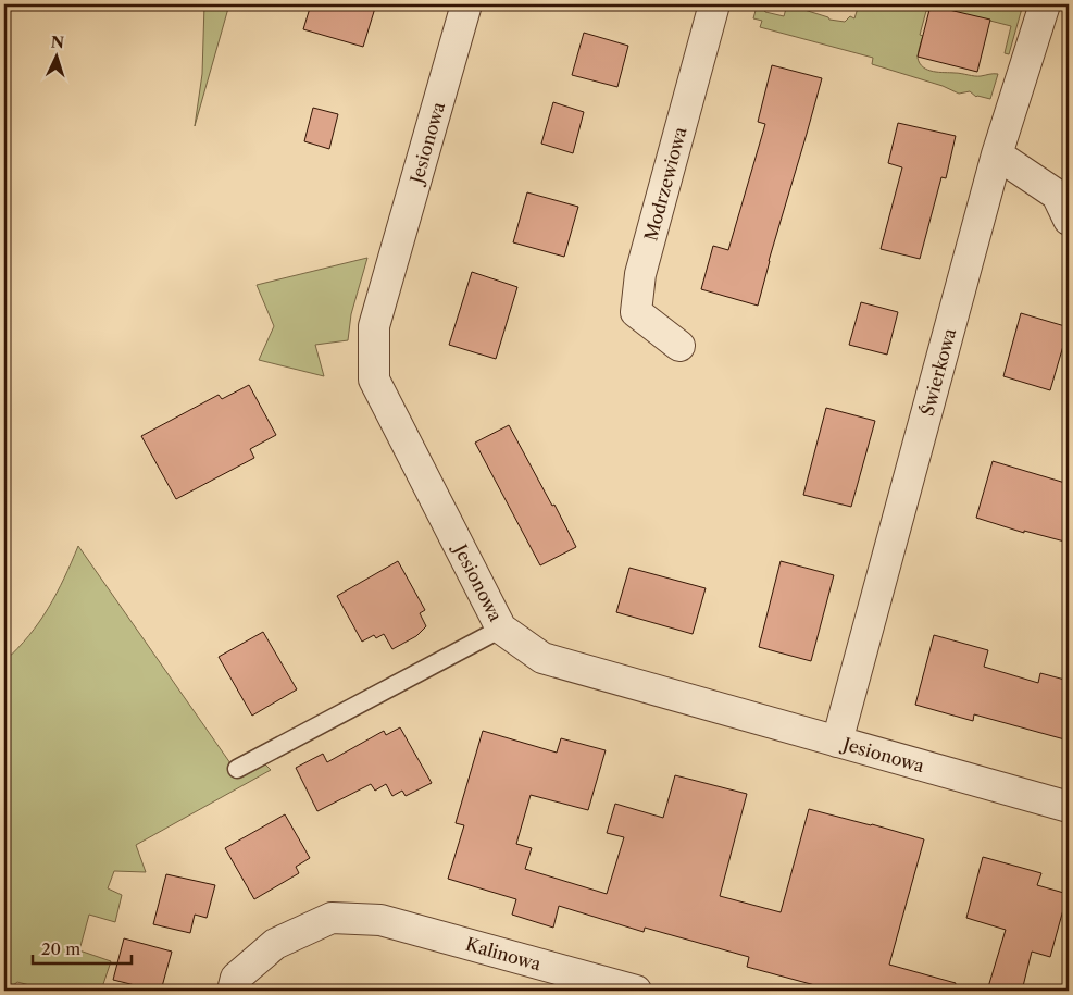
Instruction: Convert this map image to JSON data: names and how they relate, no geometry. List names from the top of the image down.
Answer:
{
  "streets": {
    "street": [
      "Jesionowa",
      "Modrzewiowa",
      "Świerkowa",
      "Kalinowa"
    ]
  },
  "crossings": [
    ["Jesionowa", "Świerkowa"]
  ],
  "scale_bar": "20 m",
  "north": "top"
}
